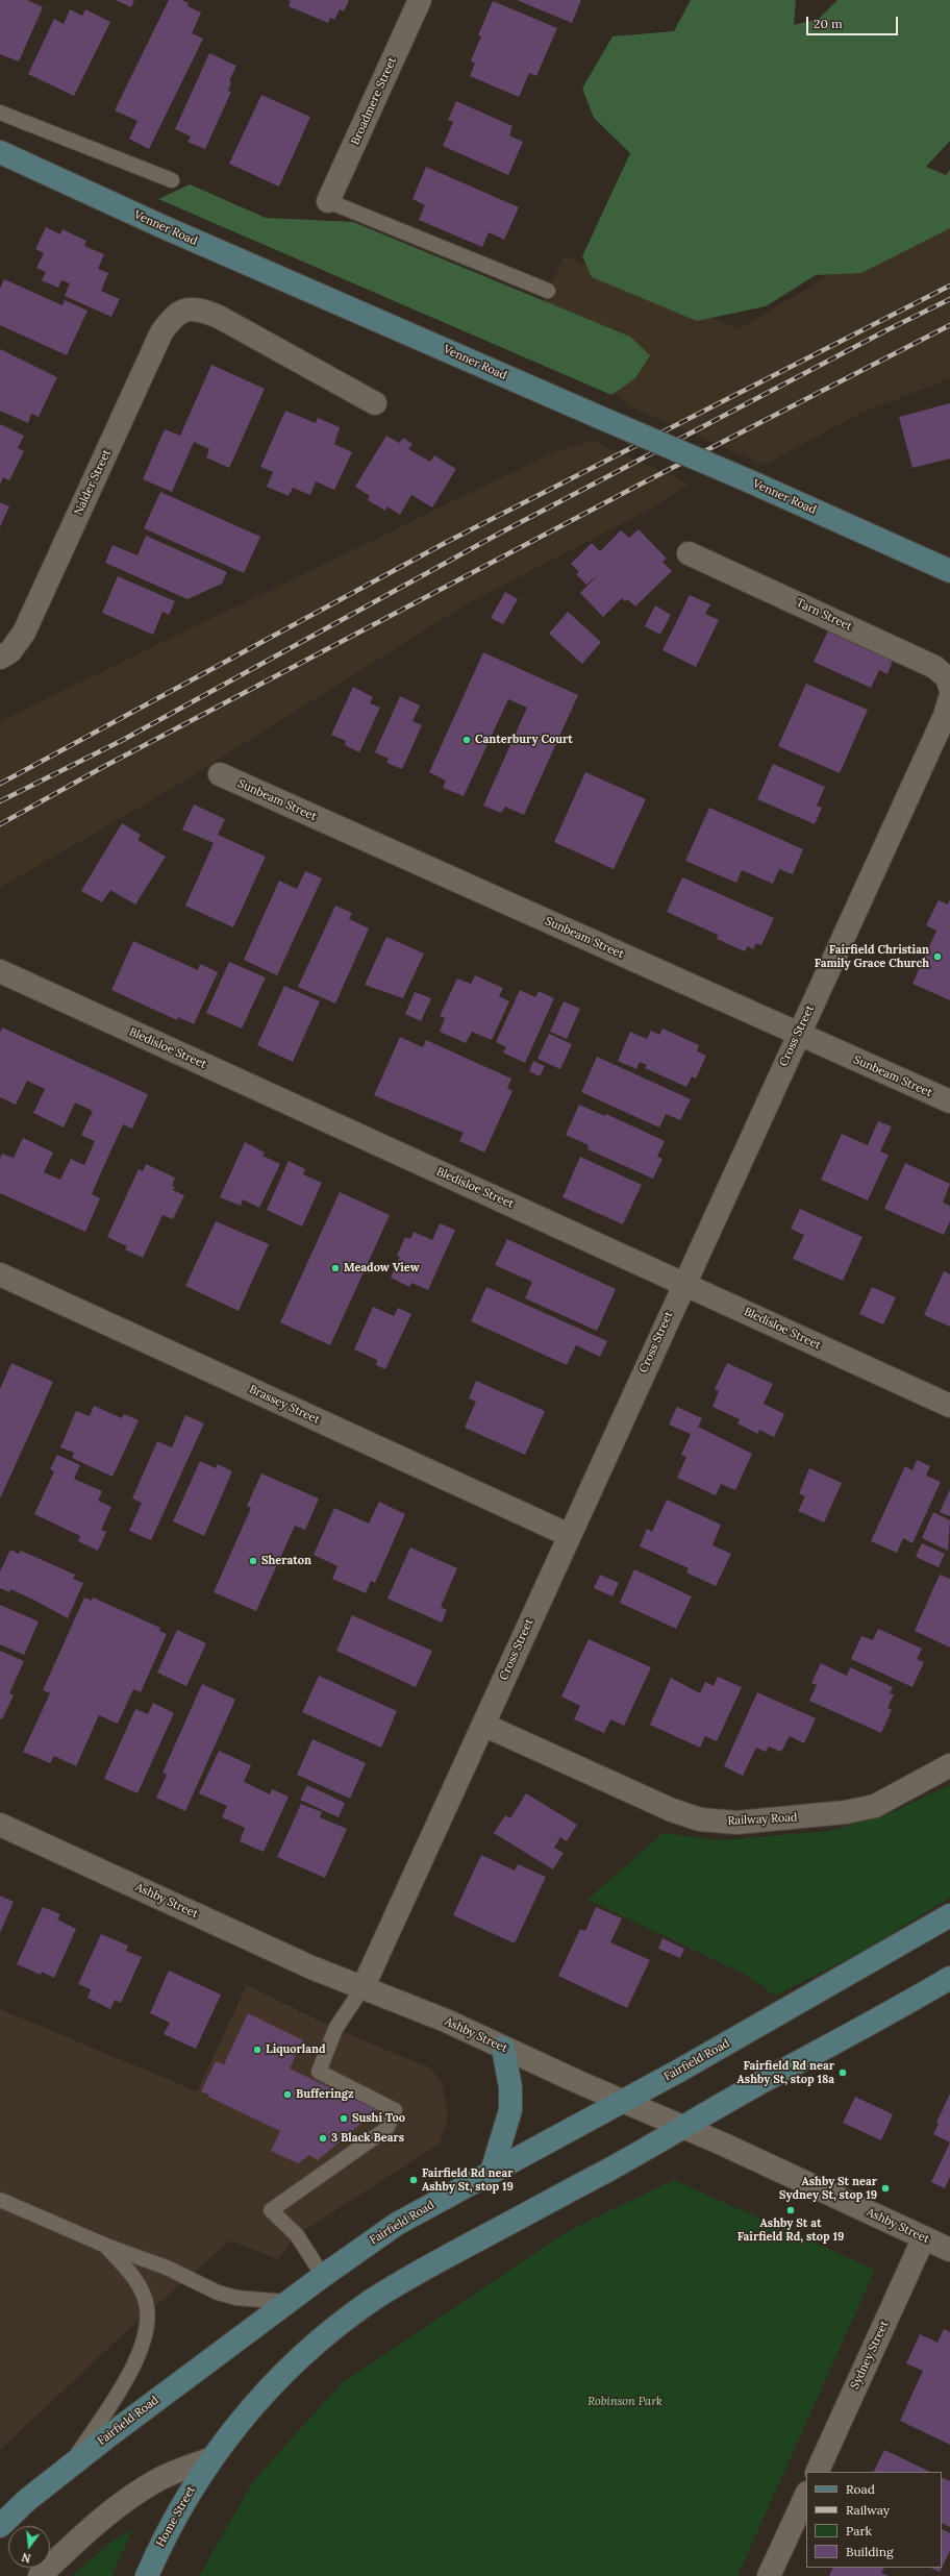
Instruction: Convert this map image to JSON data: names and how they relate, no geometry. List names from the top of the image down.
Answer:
{
  "streets": {
    "main road": ["Venner Road", "Fairfield Road", "Home Street"],
    "street": [
      "Broadmere Street",
      "Nalder Street",
      "Tarn Street",
      "Sunbeam Street",
      "Cross Street",
      "Bledisloe Street",
      "Brassey Street",
      "Railway Road",
      "Ashby Street",
      "Sydney Street"
    ]
  },
  "crossings": [
    ["Sunbeam Street", "Cross Street"],
    ["Cross Street", "Bledisloe Street"],
    ["Cross Street", "Brassey Street"],
    ["Cross Street", "Railway Road"],
    ["Cross Street", "Ashby Street"],
    ["Ashby Street", "Fairfield Road"],
    ["Ashby Street", "Sydney Street"]
  ],
  "parks": ["Robinson Park"],
  "places": [
    "Canterbury Court",
    "Fairfield Christian Family Grace Church",
    "Meadow View",
    "Sheraton",
    "Liquorland",
    "Fairfield Rd near Ashby St, stop 18a",
    "Bufferingz",
    "Sushi Too",
    "3 Black Bears",
    "Fairfield Rd near Ashby St, stop 19",
    "Ashby St near Sydney St, stop 19",
    "Ashby St at Fairfield Rd, stop 19"
  ],
  "legend": [
    "Road",
    "Railway",
    "Park",
    "Building"
  ],
  "scale_bar": "20 m",
  "north": "bottom"
}
